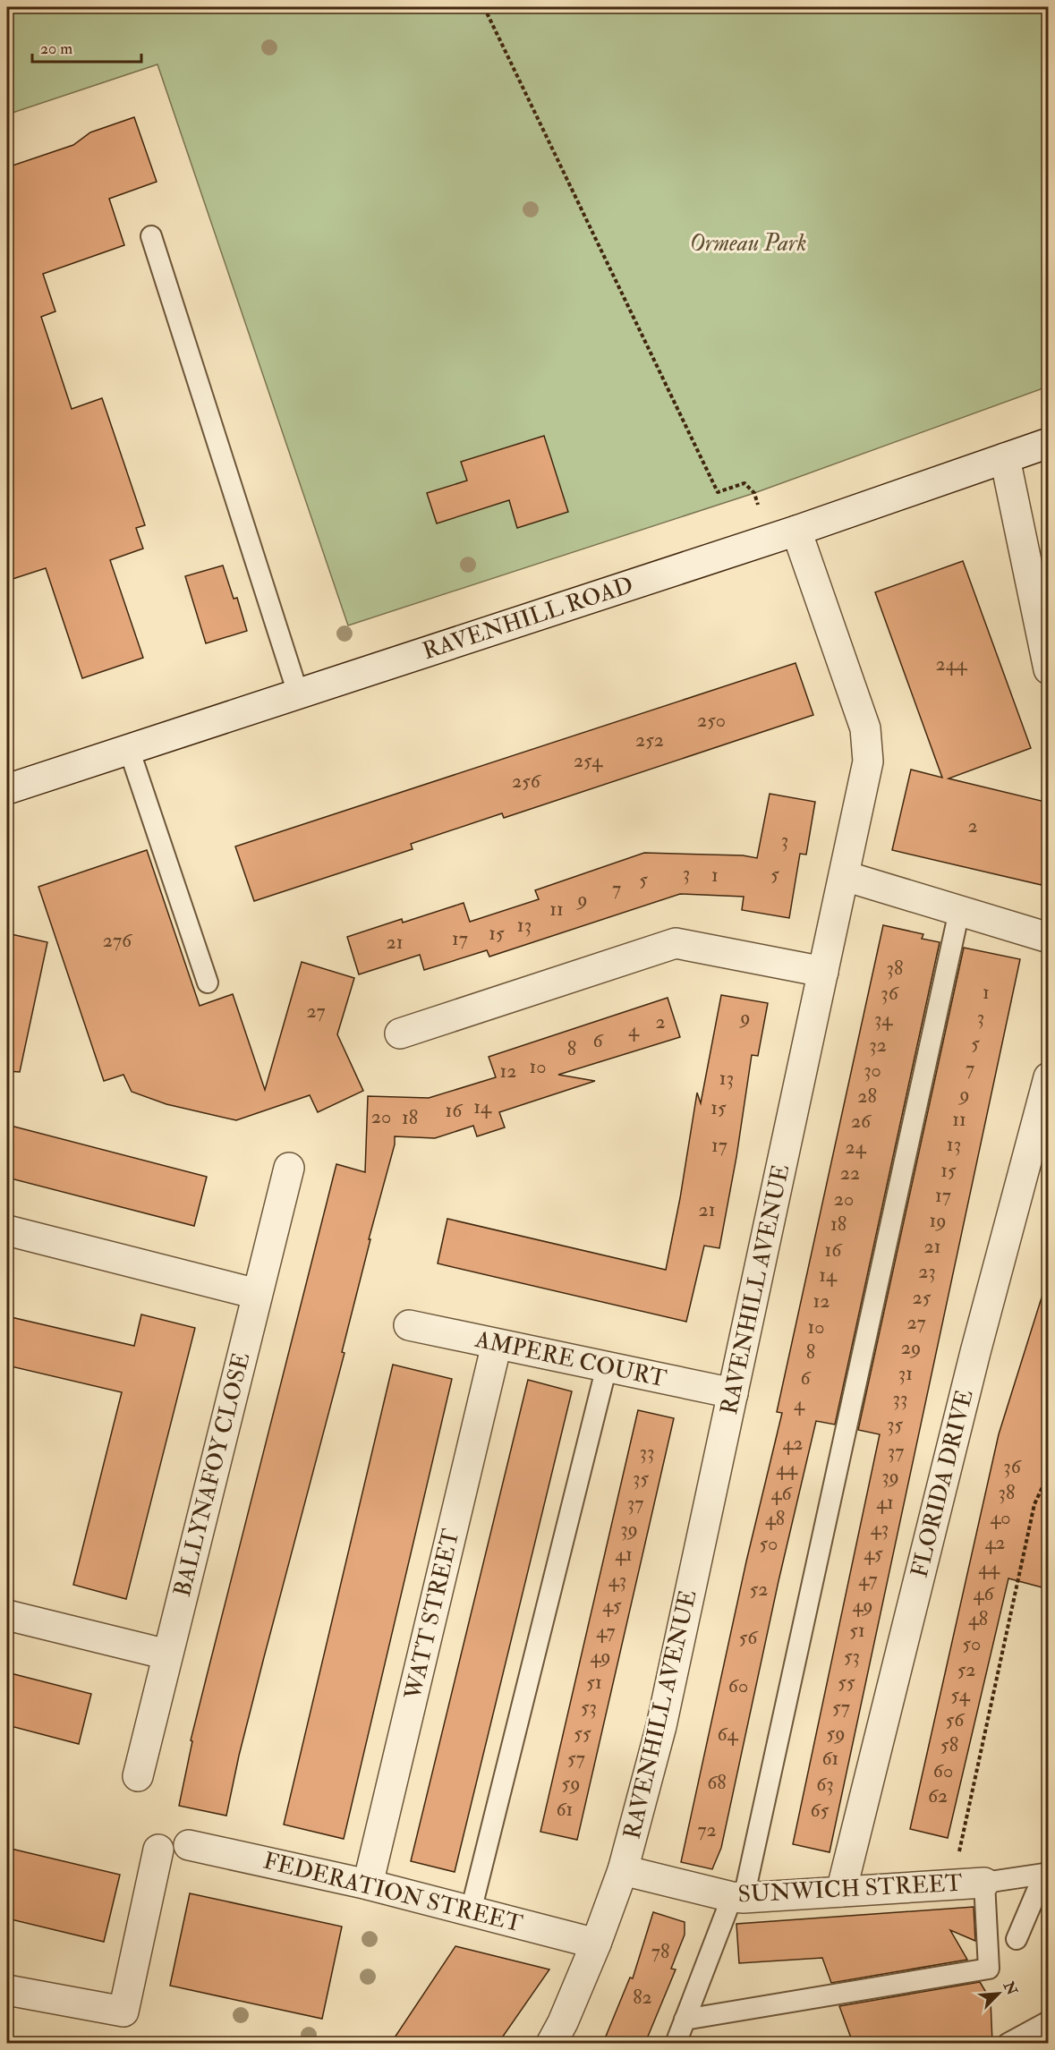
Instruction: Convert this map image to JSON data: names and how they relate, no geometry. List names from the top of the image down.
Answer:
{
  "streets": {
    "street": [
      "RAVENHILL ROAD",
      "RAVENHILL AVENUE",
      "AMPERE COURT",
      "BALLYNAFOY CLOSE",
      "FLORIDA DRIVE",
      "WATT STREET",
      "SUNWICH STREET",
      "FEDERATION STREET"
    ]
  },
  "crossings": [
    ["RAVENHILL ROAD", "RAVENHILL AVENUE"],
    ["RAVENHILL AVENUE", "AMPERE COURT"],
    ["RAVENHILL AVENUE", "SUNWICH STREET"],
    ["RAVENHILL AVENUE", "FEDERATION STREET"],
    ["AMPERE COURT", "WATT STREET"],
    ["FLORIDA DRIVE", "SUNWICH STREET"],
    ["WATT STREET", "FEDERATION STREET"]
  ],
  "parks": ["Ormeau Park"],
  "house_numbers": [
    "244",
    "250",
    "252",
    "254",
    "256",
    "2",
    "3",
    "3",
    "5",
    "1",
    "5",
    "7",
    "9",
    "11",
    "13",
    "15",
    "17",
    "276",
    "21",
    "38",
    "1",
    "36",
    "27",
    "9",
    "3",
    "34",
    "2",
    "4",
    "6",
    "5",
    "32",
    "8",
    "10",
    "7",
    "30",
    "12",
    "13",
    "9",
    "28",
    "14",
    "15",
    "16",
    "20",
    "18",
    "11",
    "26",
    "13",
    "17",
    "24",
    "15",
    "22",
    "17",
    "20",
    "21",
    "19",
    "18",
    "21",
    "16",
    "23",
    "14",
    "25",
    "12",
    "27",
    "10",
    "29",
    "8",
    "31",
    "6",
    "33",
    "4",
    "35",
    "42",
    "37",
    "33",
    "36",
    "44",
    "39",
    "35",
    "38",
    "46",
    "41",
    "37",
    "40",
    "48",
    "43",
    "39",
    "42",
    "50",
    "45",
    "41",
    "44",
    "47",
    "43",
    "52",
    "46",
    "45",
    "49",
    "48",
    "51",
    "47",
    "56",
    "50",
    "49",
    "53",
    "52",
    "51",
    "55",
    "60",
    "54",
    "53",
    "57",
    "56",
    "55",
    "59",
    "64",
    "58",
    "57",
    "61",
    "60",
    "68",
    "59",
    "63",
    "62",
    "61",
    "65",
    "72",
    "78",
    "82"
  ],
  "scale_bar": "20 m",
  "north": "top right"
}
